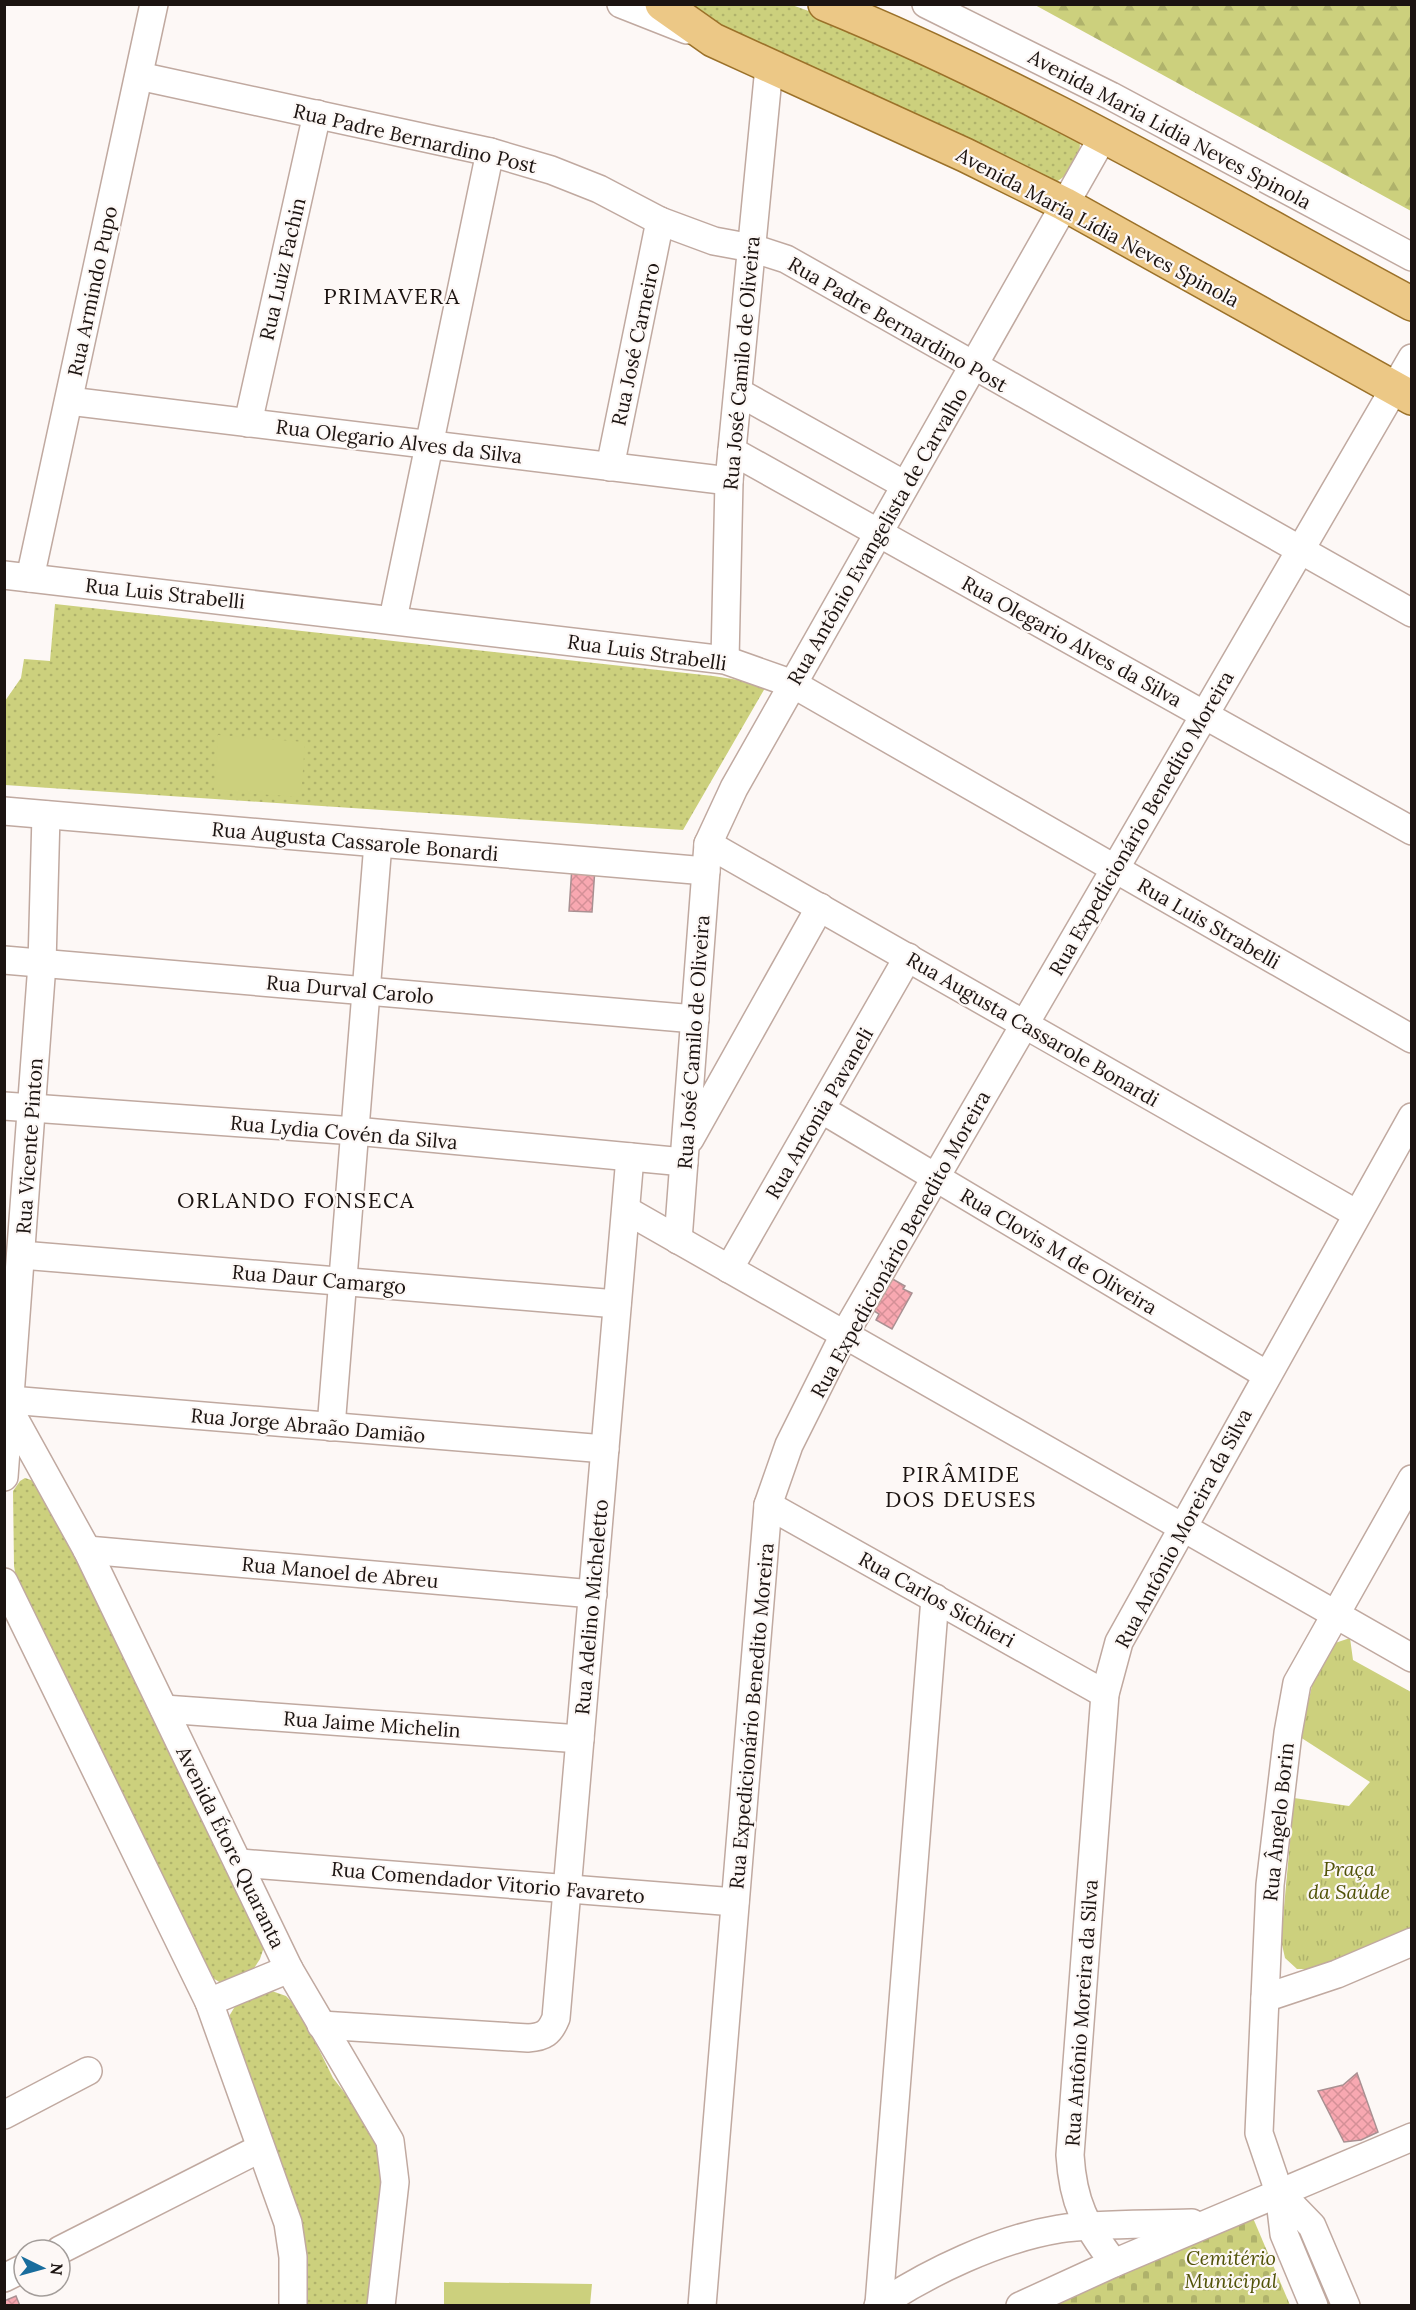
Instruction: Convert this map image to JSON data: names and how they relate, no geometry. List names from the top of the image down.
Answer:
{
  "streets": {
    "main road": ["Avenida Maria Lídia Neves Spinola"],
    "street": [
      "Avenida Maria Lidia Neves Spinola",
      "Rua Padre Bernardino Post",
      "Rua Luiz Fachin",
      "Rua Armindo Pupo",
      "Rua José Carneiro",
      "Rua José Camilo de Oliveira",
      "Rua Olegario Alves da Silva",
      "Rua Antônio Evangelista de Carvalho",
      "Rua Luis Strabelli",
      "Rua Expedicionário Benedito Moreira",
      "Rua Augusta Cassarole Bonardi",
      "Rua Durval Carolo",
      "Rua Antonia Pavaneli",
      "Rua Lydia Covén da Silva",
      "Rua Vicente Pinton",
      "Rua Clovis M de Oliveira",
      "Rua Daur Camargo",
      "Rua Jorge Abraão Damião",
      "Rua Antônio Moreira da Silva",
      "Rua Manoel de Abreu",
      "Rua Carlos Sichieri",
      "Rua Adelino Micheletto",
      "Rua Jaime Michelin",
      "Rua Ângelo Borin",
      "Avenida Étore Quaranta",
      "Rua Comendador Vitorio Favareto"
    ]
  },
  "crossings": [
    ["Rua Padre Bernardino Post", "Rua Luiz Fachin"],
    ["Rua Padre Bernardino Post", "Rua Armindo Pupo"],
    ["Rua Padre Bernardino Post", "Rua José Carneiro"],
    ["Rua Padre Bernardino Post", "Rua José Camilo de Oliveira"],
    ["Rua Padre Bernardino Post", "Rua Antônio Evangelista de Carvalho"],
    ["Rua Padre Bernardino Post", "Rua Expedicionário Benedito Moreira"],
    ["Avenida Maria Lídia Neves Spinola", "Rua José Camilo de Oliveira"],
    ["Avenida Maria Lídia Neves Spinola", "Rua Antônio Evangelista de Carvalho"],
    ["Avenida Maria Lídia Neves Spinola", "Rua Expedicionário Benedito Moreira"],
    ["Rua Luiz Fachin", "Rua Olegario Alves da Silva"],
    ["Rua Armindo Pupo", "Rua Olegario Alves da Silva"],
    ["Rua Armindo Pupo", "Rua Luis Strabelli"],
    ["Rua José Carneiro", "Rua Olegario Alves da Silva"],
    ["Rua José Camilo de Oliveira", "Rua Olegario Alves da Silva"],
    ["Rua José Camilo de Oliveira", "Rua Antônio Evangelista de Carvalho"],
    ["Rua José Camilo de Oliveira", "Rua Luis Strabelli"],
    ["Rua José Camilo de Oliveira", "Rua Augusta Cassarole Bonardi"],
    ["Rua José Camilo de Oliveira", "Rua Durval Carolo"],
    ["Rua José Camilo de Oliveira", "Rua Lydia Covén da Silva"],
    ["Rua Olegario Alves da Silva", "Rua Antônio Evangelista de Carvalho"],
    ["Rua Olegario Alves da Silva", "Rua Expedicionário Benedito Moreira"],
    ["Rua Antônio Evangelista de Carvalho", "Rua Luis Strabelli"],
    ["Rua Antônio Evangelista de Carvalho", "Rua Augusta Cassarole Bonardi"],
    ["Rua Luis Strabelli", "Rua Expedicionário Benedito Moreira"],
    ["Rua Expedicionário Benedito Moreira", "Rua Augusta Cassarole Bonardi"],
    ["Rua Expedicionário Benedito Moreira", "Rua Clovis M de Oliveira"],
    ["Rua Expedicionário Benedito Moreira", "Rua Carlos Sichieri"],
    ["Rua Expedicionário Benedito Moreira", "Rua Comendador Vitorio Favareto"],
    ["Rua Augusta Cassarole Bonardi", "Rua Antonia Pavaneli"],
    ["Rua Augusta Cassarole Bonardi", "Rua Vicente Pinton"],
    ["Rua Augusta Cassarole Bonardi", "Rua Antônio Moreira da Silva"],
    ["Rua Durval Carolo", "Rua Vicente Pinton"],
    ["Rua Antonia Pavaneli", "Rua Clovis M de Oliveira"],
    ["Rua Lydia Covén da Silva", "Rua Vicente Pinton"],
    ["Rua Lydia Covén da Silva", "Rua Adelino Micheletto"],
    ["Rua Vicente Pinton", "Rua Daur Camargo"],
    ["Rua Vicente Pinton", "Rua Jorge Abraão Damião"],
    ["Rua Vicente Pinton", "Avenida Étore Quaranta"],
    ["Rua Clovis M de Oliveira", "Rua Antônio Moreira da Silva"],
    ["Rua Daur Camargo", "Rua Adelino Micheletto"],
    ["Rua Jorge Abraão Damião", "Rua Adelino Micheletto"],
    ["Rua Jorge Abraão Damião", "Avenida Étore Quaranta"],
    ["Rua Antônio Moreira da Silva", "Rua Carlos Sichieri"],
    ["Rua Manoel de Abreu", "Rua Adelino Micheletto"],
    ["Rua Manoel de Abreu", "Avenida Étore Quaranta"],
    ["Rua Adelino Micheletto", "Rua Jaime Michelin"],
    ["Rua Adelino Micheletto", "Avenida Étore Quaranta"],
    ["Rua Adelino Micheletto", "Rua Comendador Vitorio Favareto"],
    ["Rua Jaime Michelin", "Avenida Étore Quaranta"],
    ["Avenida Étore Quaranta", "Rua Comendador Vitorio Favareto"]
  ],
  "districts": ["PRIMAVERA", "ORLANDO FONSECA", "PIRÂMIDE DOS DEUSES"],
  "parks": ["Praça da Saúde", "Cemitério Municipal"],
  "north": "right"
}
